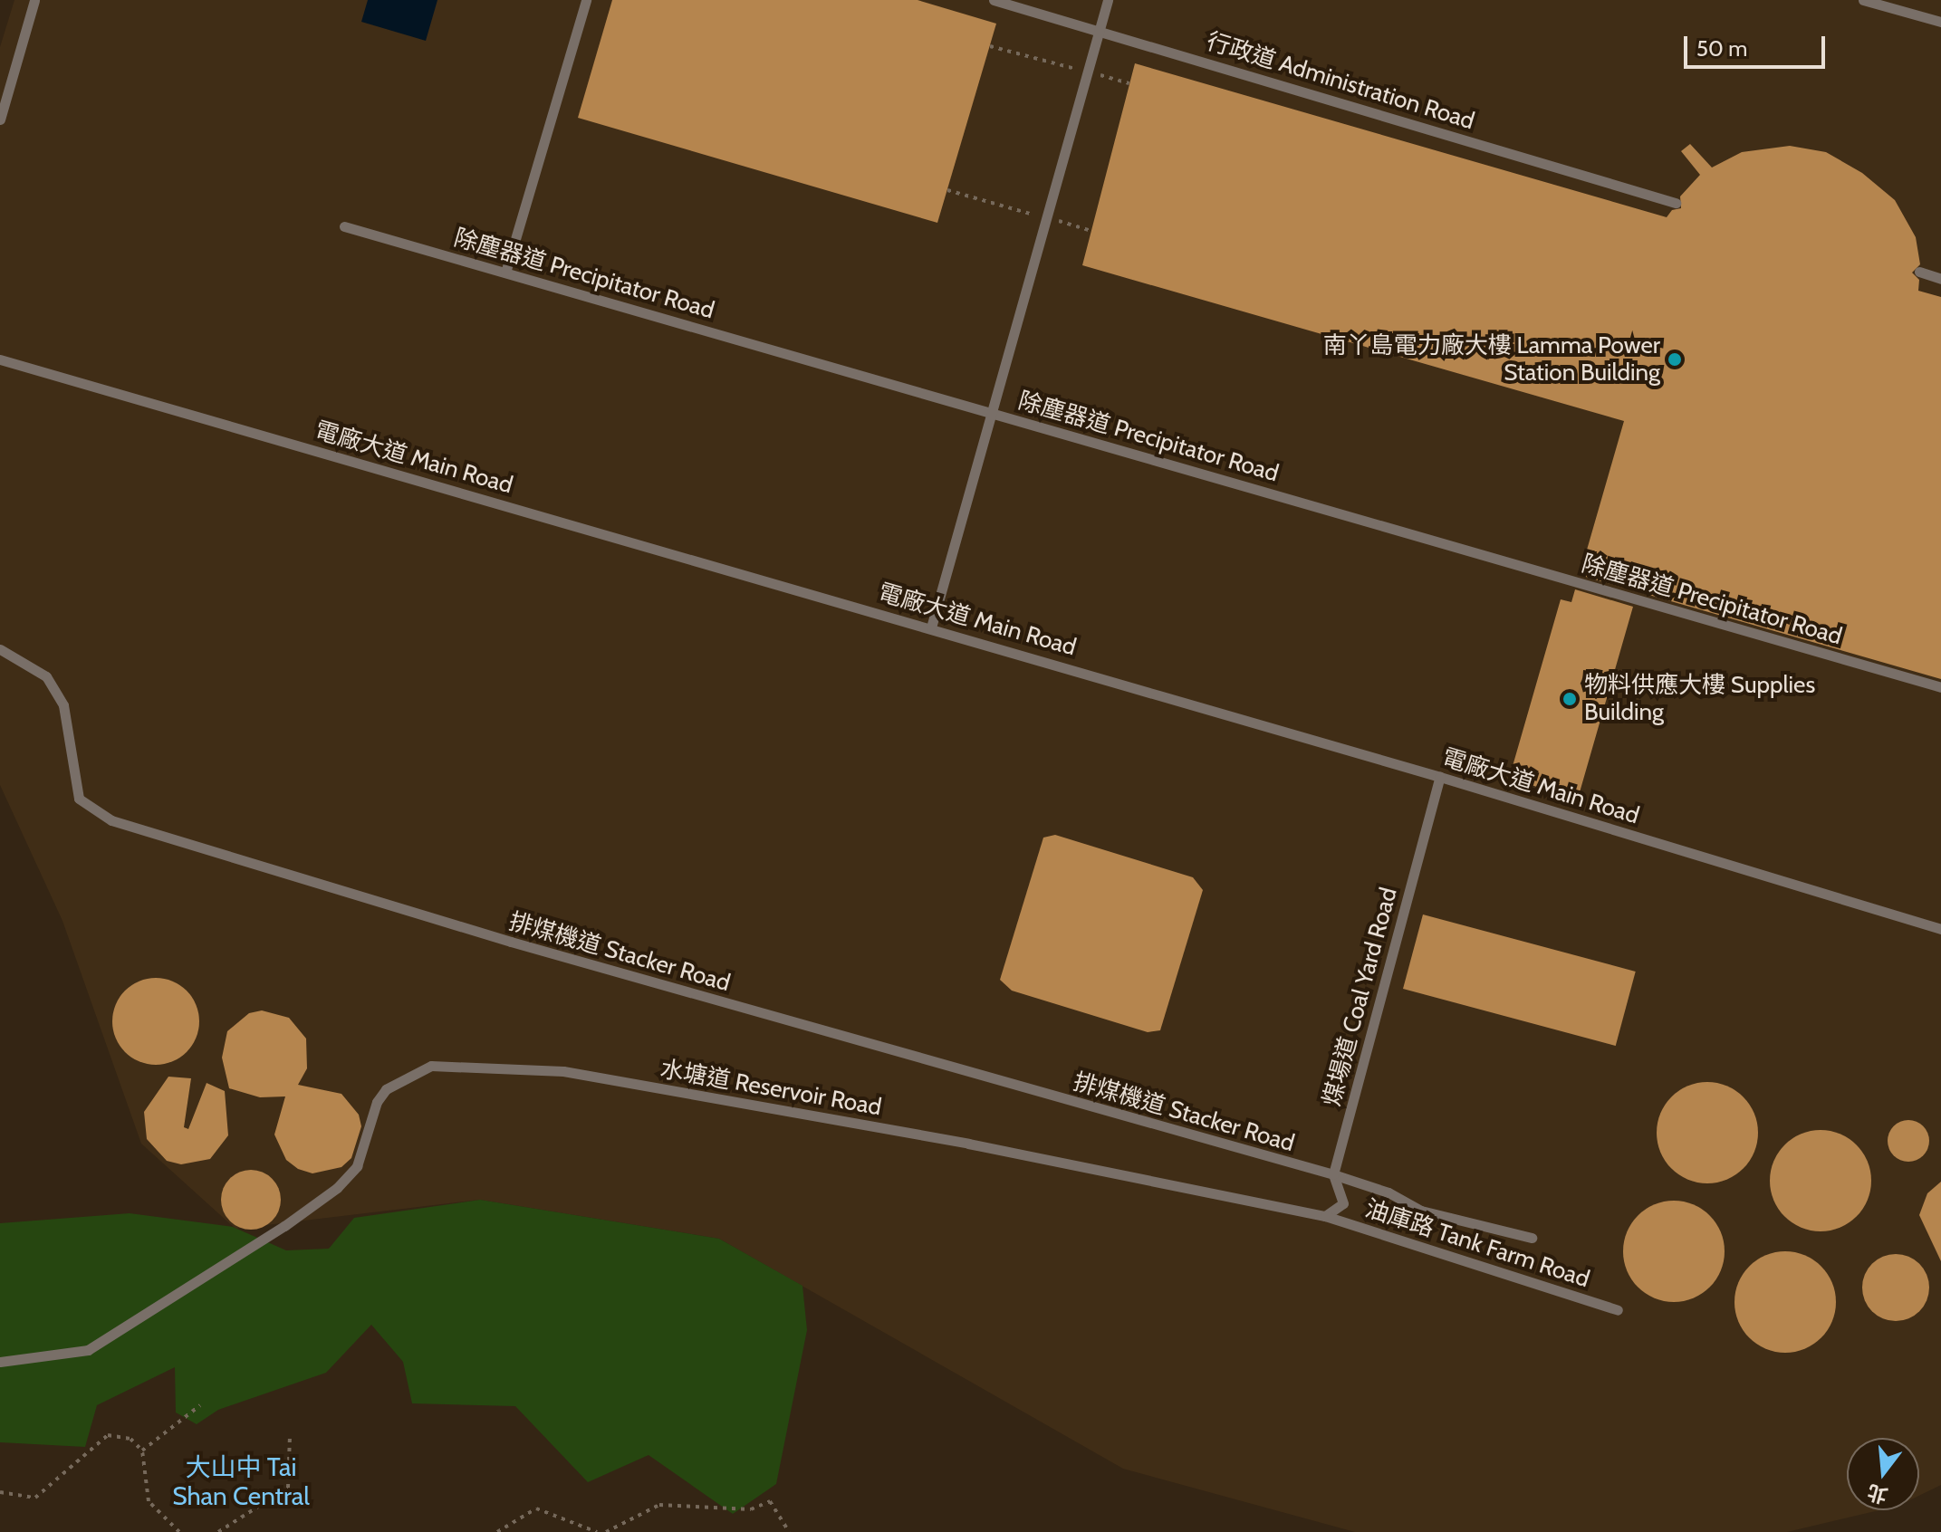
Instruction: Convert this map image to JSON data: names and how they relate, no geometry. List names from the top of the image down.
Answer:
{
  "streets": {
    "lane": [
      "行政道 Administration Road",
      "除塵器道 Precipitator Road",
      "電廠大道 Main Road",
      "排煤機道 Stacker Road",
      "煤場道 Coal Yard Road",
      "水塘道 Reservoir Road",
      "油庫路 Tank Farm Road"
    ]
  },
  "crossings": [
    ["電廠大道 Main Road", "煤場道 Coal Yard Road"],
    ["排煤機道 Stacker Road", "煤場道 Coal Yard Road"],
    ["煤場道 Coal Yard Road", "水塘道 Reservoir Road"],
    ["煤場道 Coal Yard Road", "油庫路 Tank Farm Road"],
    ["水塘道 Reservoir Road", "油庫路 Tank Farm Road"]
  ],
  "districts": ["大山中 Tai Shan Central"],
  "places": ["南丫島電力廠大樓 Lamma Power Station Building", "物料供應大樓 Supplies Building"],
  "scale_bar": "50 m",
  "north": "bottom"
}
